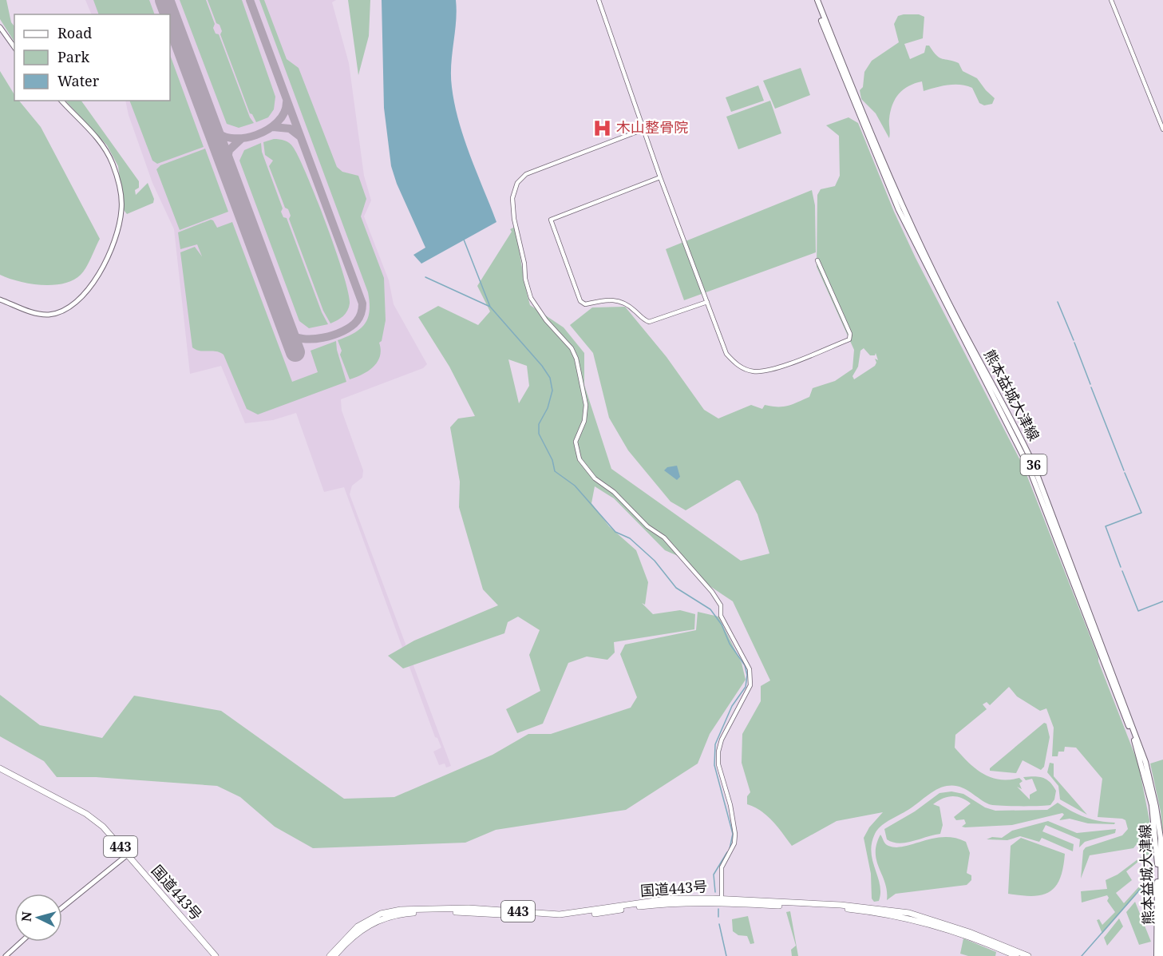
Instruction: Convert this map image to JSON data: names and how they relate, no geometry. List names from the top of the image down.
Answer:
{
  "streets": {
    "highway": ["443", "国道443号"],
    "main road": ["熊本益城大津線", "36"]
  },
  "places": {
    "hospital": ["木山整骨院"]
  },
  "legend": ["Road", "Park", "Water"],
  "north": "left"
}
